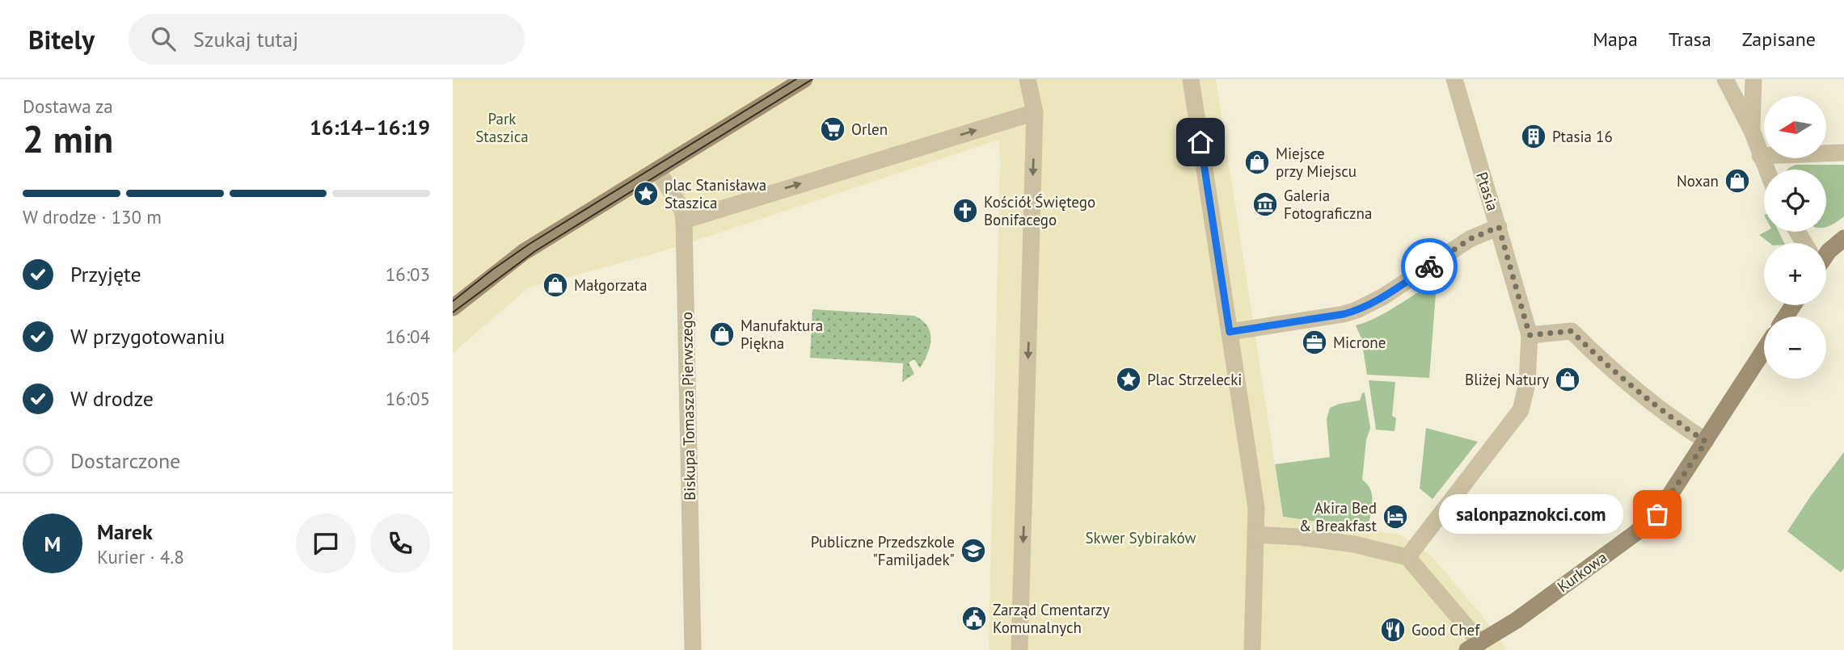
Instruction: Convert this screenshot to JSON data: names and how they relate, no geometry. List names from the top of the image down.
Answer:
{
  "streets": {
    "main road": ["Kurkowa"],
    "street": ["Ptasia", "Biskupa Tomasza Pierwszego"]
  },
  "parks": ["Park Staszica", "Skwer Sybiraków"],
  "places": {
    "supermarket": ["Orlen"],
    "building": ["Ptasia 16"],
    "shop": [
      "Miejsce przy Miejscu",
      "Noxan",
      "Małgorzata",
      "Manufaktura Piękna",
      "Bliżej Natury"
    ],
    "place": ["plac Stanisława Staszica", "Plac Strzelecki"],
    "museum": ["Galeria Fotograficzna"],
    "church": ["Kościół Świętego Bonifacego"],
    "office": ["Microne"],
    "other": ["salonpaznokci.com"],
    "hotel": ["Akira Bed & Breakfast"],
    "school or university": ["Publiczne Przedszkole \"Familjadek\""],
    "public building": ["Zarząd Cmentarzy Komunalnych"],
    "restaurant": ["Good Chef"]
  },
  "north": "left",
  "page": {
    "header": "Bitely",
    "search": "Szukaj tutaj",
    "nav": ["Mapa", "Trasa", "Zapisane"],
    "heading": ["2 min", "Dostawa za", "16:14–16:19"],
    "panel": ["Marek", "Kurier · 4.8"],
    "map_buttons": ["+", "−"],
    "bar": "W drodze · 130 m",
    "list": [
      ["Przyjęte", "16:03"],
      ["W przygotowaniu", "16:04"],
      ["W drodze", "16:05"],
      "Dostarczone"
    ],
    "bubble": "salonpaznokci.com",
    "round": "M"
  }
}
